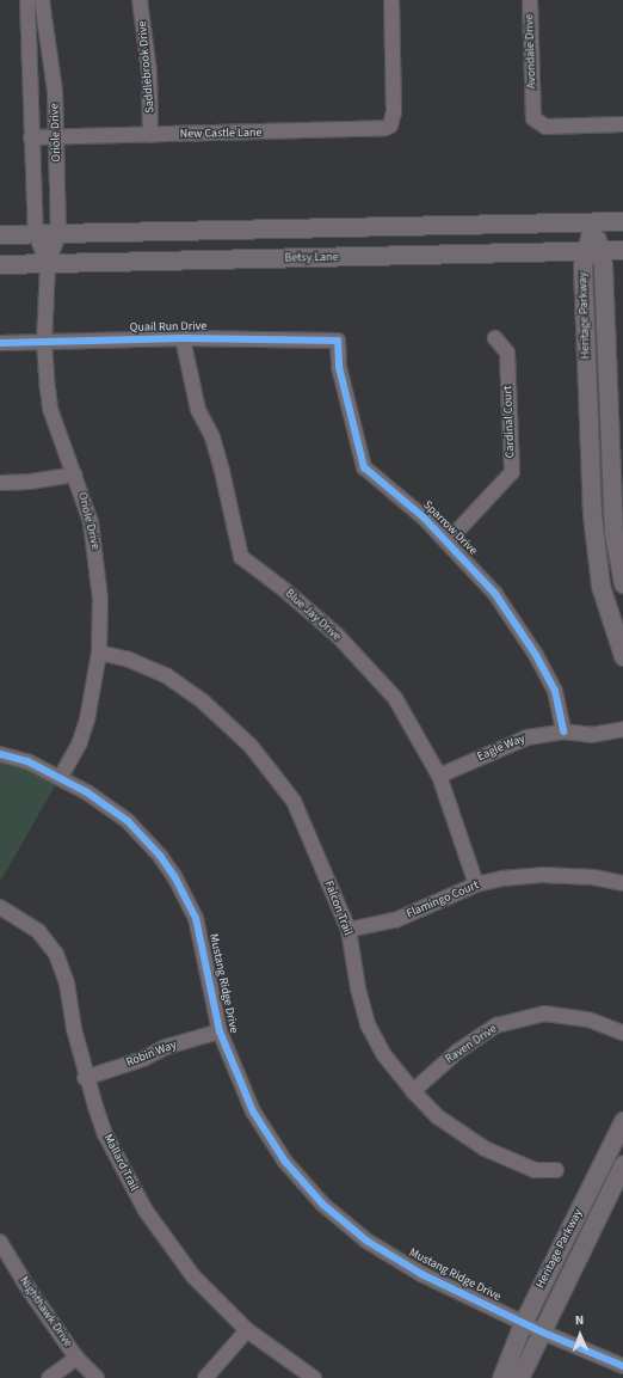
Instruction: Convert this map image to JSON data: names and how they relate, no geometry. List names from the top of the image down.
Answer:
{
  "streets": {
    "main road": ["Betsy Lane", "Heritage Parkway"],
    "street": [
      "Avondale Drive",
      "Saddlebrook Drive",
      "Oriole Drive",
      "New Castle Lane",
      "Quail Run Drive",
      "Cardinal Court",
      "Sparrow Drive",
      "Blue Jay Drive",
      "Eagle Way",
      "Flamingo Court",
      "Falcon Trail",
      "Mustang Ridge Drive",
      "Raven Drive",
      "Robin Way",
      "Mallard Trail",
      "Nighthawk Drive"
    ]
  },
  "crossings": [
    ["Saddlebrook Drive", "New Castle Lane"],
    ["Oriole Drive", "New Castle Lane"],
    ["Oriole Drive", "Betsy Lane"],
    ["Oriole Drive", "Quail Run Drive"],
    ["Oriole Drive", "Falcon Trail"],
    ["Oriole Drive", "Mustang Ridge Drive"],
    ["Betsy Lane", "Heritage Parkway"],
    ["Heritage Parkway", "Mustang Ridge Drive"],
    ["Quail Run Drive", "Sparrow Drive"],
    ["Quail Run Drive", "Blue Jay Drive"],
    ["Cardinal Court", "Sparrow Drive"],
    ["Sparrow Drive", "Eagle Way"],
    ["Blue Jay Drive", "Eagle Way"],
    ["Blue Jay Drive", "Flamingo Court"],
    ["Flamingo Court", "Falcon Trail"],
    ["Falcon Trail", "Raven Drive"],
    ["Mustang Ridge Drive", "Robin Way"],
    ["Robin Way", "Mallard Trail"]
  ],
  "north": "top"
}
